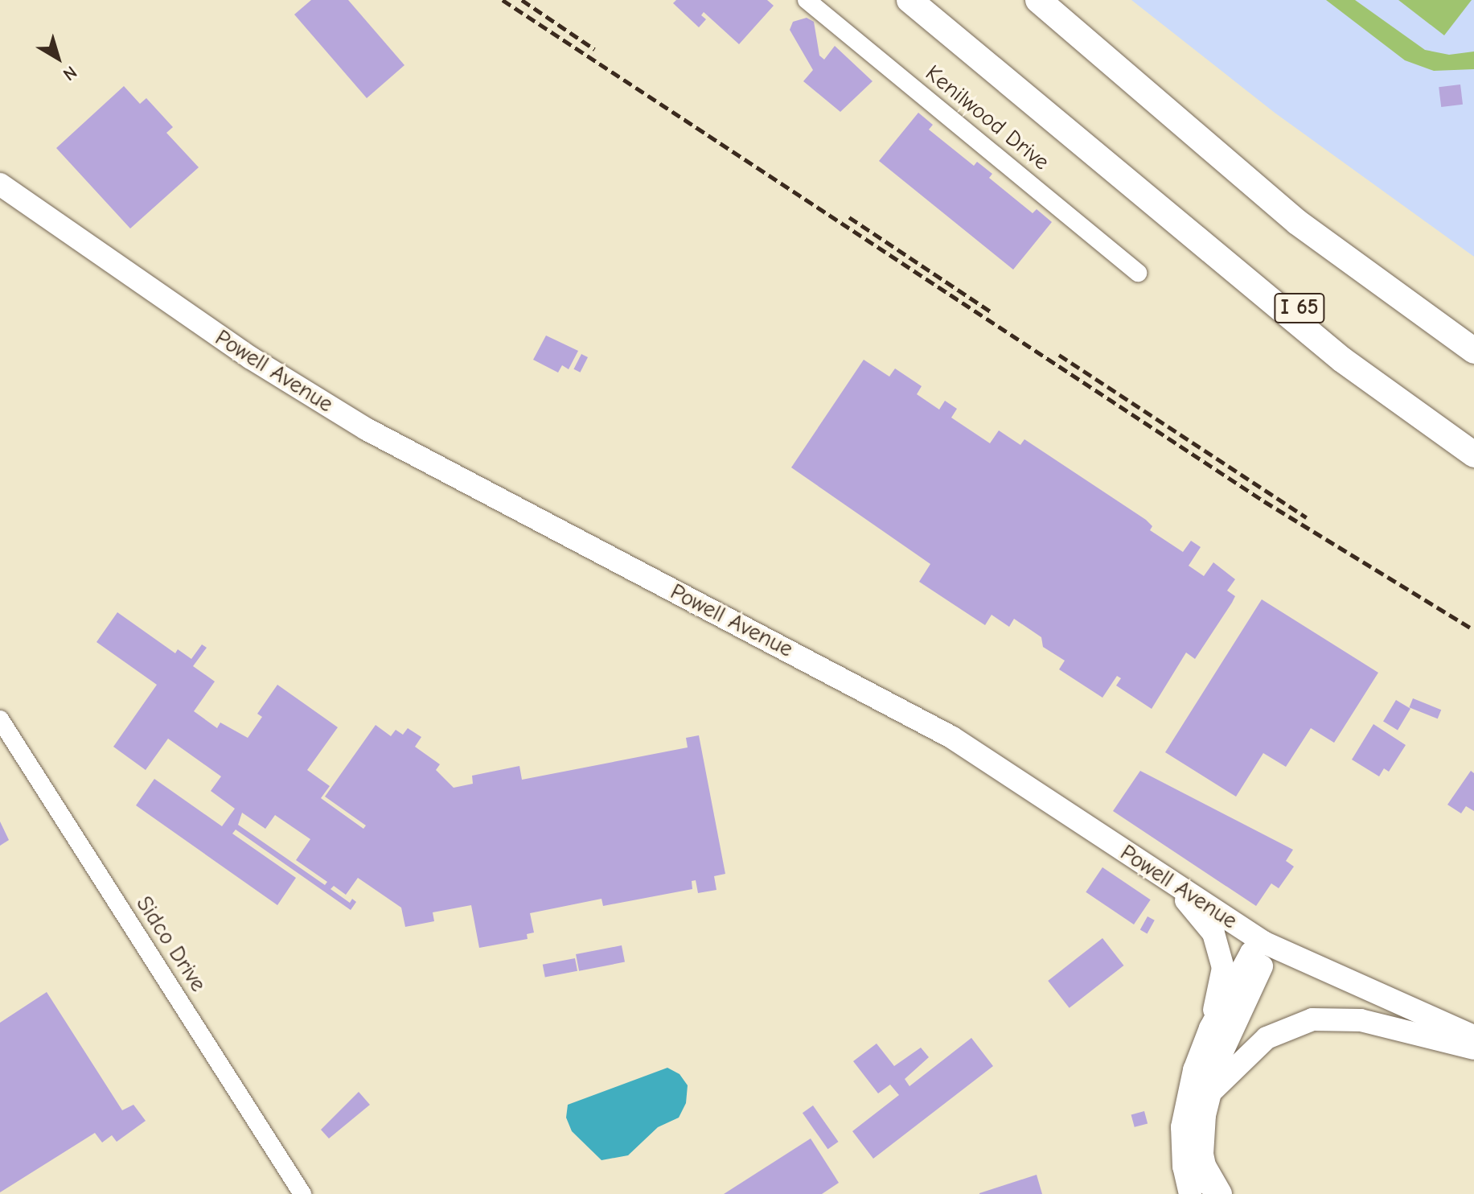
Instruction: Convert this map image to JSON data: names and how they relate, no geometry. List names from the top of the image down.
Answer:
{
  "streets": {
    "highway": ["I 65"],
    "main road": ["Powell Avenue"],
    "street": ["Kenilwood Drive", "Sidco Drive"]
  },
  "north": "bottom right"
}
